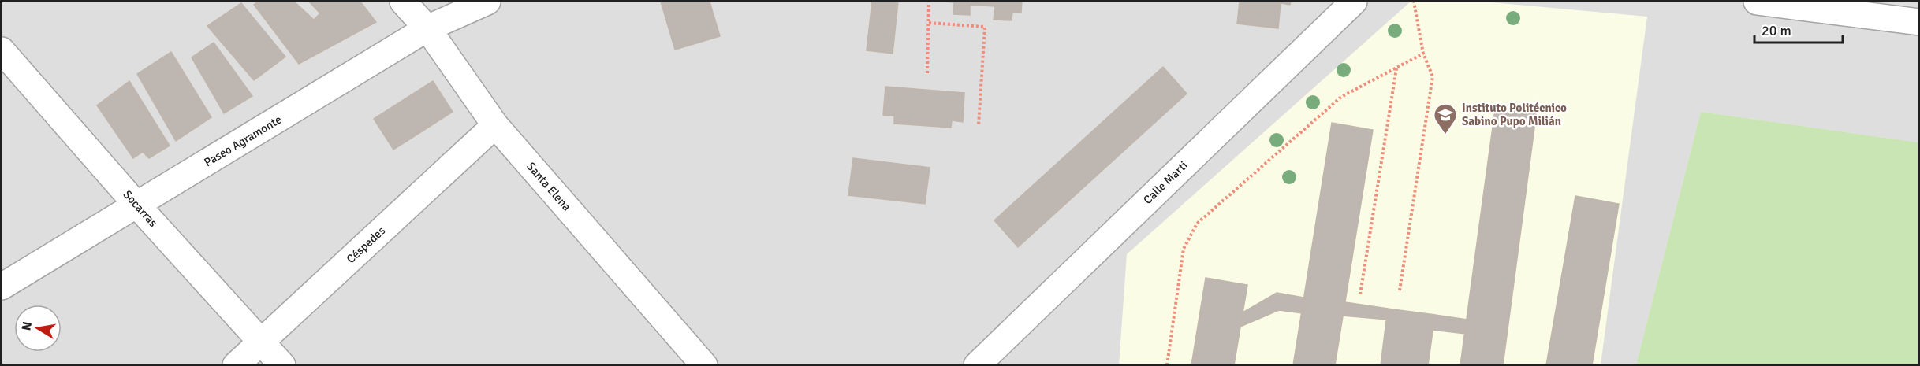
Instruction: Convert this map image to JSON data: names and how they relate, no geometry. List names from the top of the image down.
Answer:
{
  "streets": {
    "street": [
      "Paseo Agramonte",
      "Calle Marti",
      "Santa Elena",
      "Socarras",
      "Céspedes"
    ]
  },
  "crossings": [
    ["Paseo Agramonte", "Santa Elena"],
    ["Paseo Agramonte", "Socarras"],
    ["Santa Elena", "Céspedes"],
    ["Socarras", "Céspedes"]
  ],
  "places": {
    "school or university": ["Instituto Politécnico Sabino Pupo Milián"]
  },
  "scale_bar": "20 m",
  "north": "left"
}
